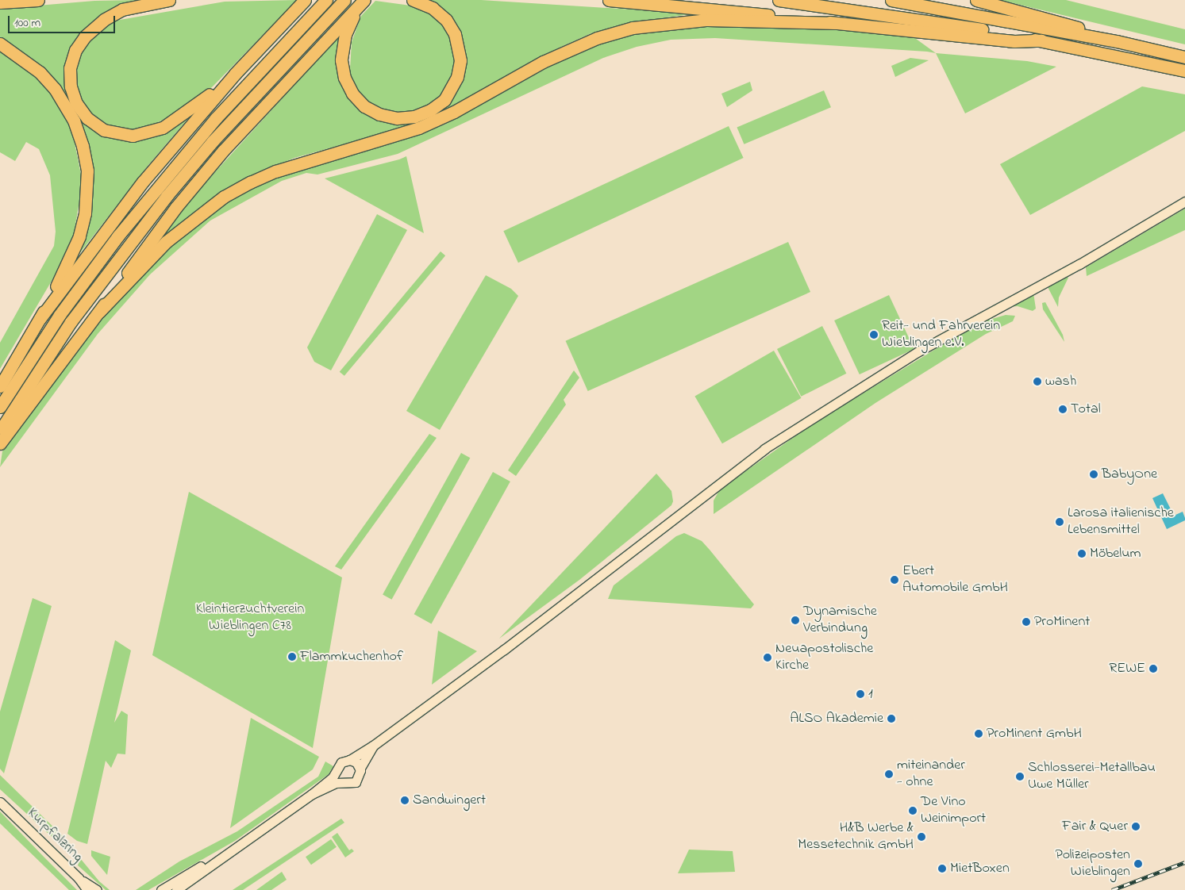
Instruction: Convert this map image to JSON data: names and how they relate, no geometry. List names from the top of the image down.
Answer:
{
  "streets": {
    "main road": ["Kurpfalzring"]
  },
  "parks": ["Kleintierzuchtverein Wieblingen C78"],
  "places": [
    "Reit- und Fahrverein Wieblingen e.V.",
    "wash",
    "Total",
    "BabyOne",
    "Larosa italienische Lebensmittel",
    "Möbelum",
    "Ebert Automobile GmbH",
    "Dynamische Verbindung",
    "ProMinent",
    "Flammkuchenhof",
    "Neuapostolische Kirche",
    "REWE",
    "1",
    "ALSO Akademie",
    "ProMinent GmbH",
    "miteinander - ohne",
    "Schlosserei-Metallbau Uwe Müller",
    "Sandwingert",
    "De Vino Weinimport",
    "Fair & Quer",
    "H&B Werbe & Messetechnik GmbH",
    "Polizeiposten Wieblingen",
    "MietBoxen"
  ],
  "scale_bar": "100 m"
}
